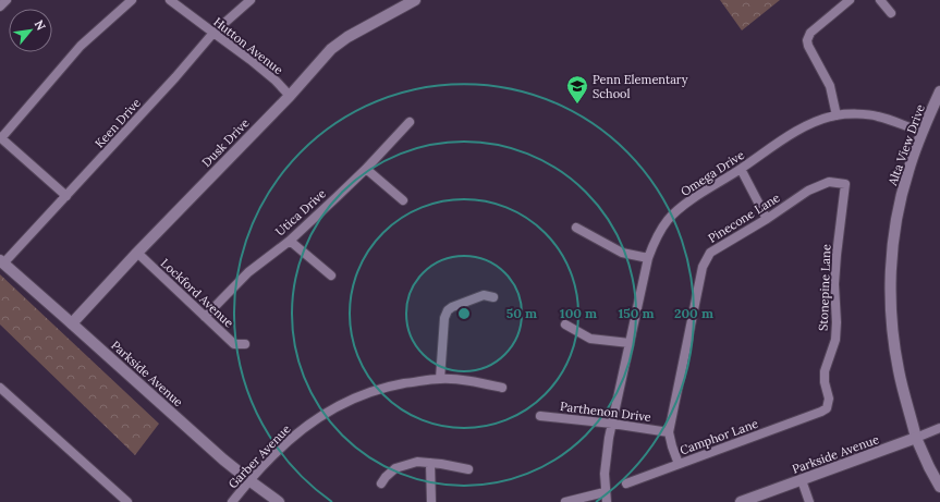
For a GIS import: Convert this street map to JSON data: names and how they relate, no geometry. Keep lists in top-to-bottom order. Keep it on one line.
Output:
{"streets":{"street":["Hutton Avenue","Keen Drive","Dusk Drive","Alta View Drive","Omega Drive","Utica Drive","Pinecone Lane","Stonepine Lane","Lockford Avenue","Parkside Avenue","Parthenon Drive","Camphor Lane","Garber Avenue"]},"crossings":[["Hutton Avenue","Keen Drive"],["Hutton Avenue","Dusk Drive"],["Keen Drive","Parkside Avenue"],["Dusk Drive","Lockford Avenue"],["Dusk Drive","Parkside Avenue"],["Alta View Drive","Omega Drive"],["Alta View Drive","Parkside Avenue"],["Omega Drive","Parthenon Drive"],["Utica Drive","Lockford Avenue"],["Pinecone Lane","Stonepine Lane"],["Pinecone Lane","Parthenon Drive"],["Pinecone Lane","Camphor Lane"],["Stonepine Lane","Camphor Lane"],["Parkside Avenue","Garber Avenue"]],"places":{"school or university":["Penn Elementary School"]},"north":"top right","rings":["50 m","100 m","150 m","200 m"]}
